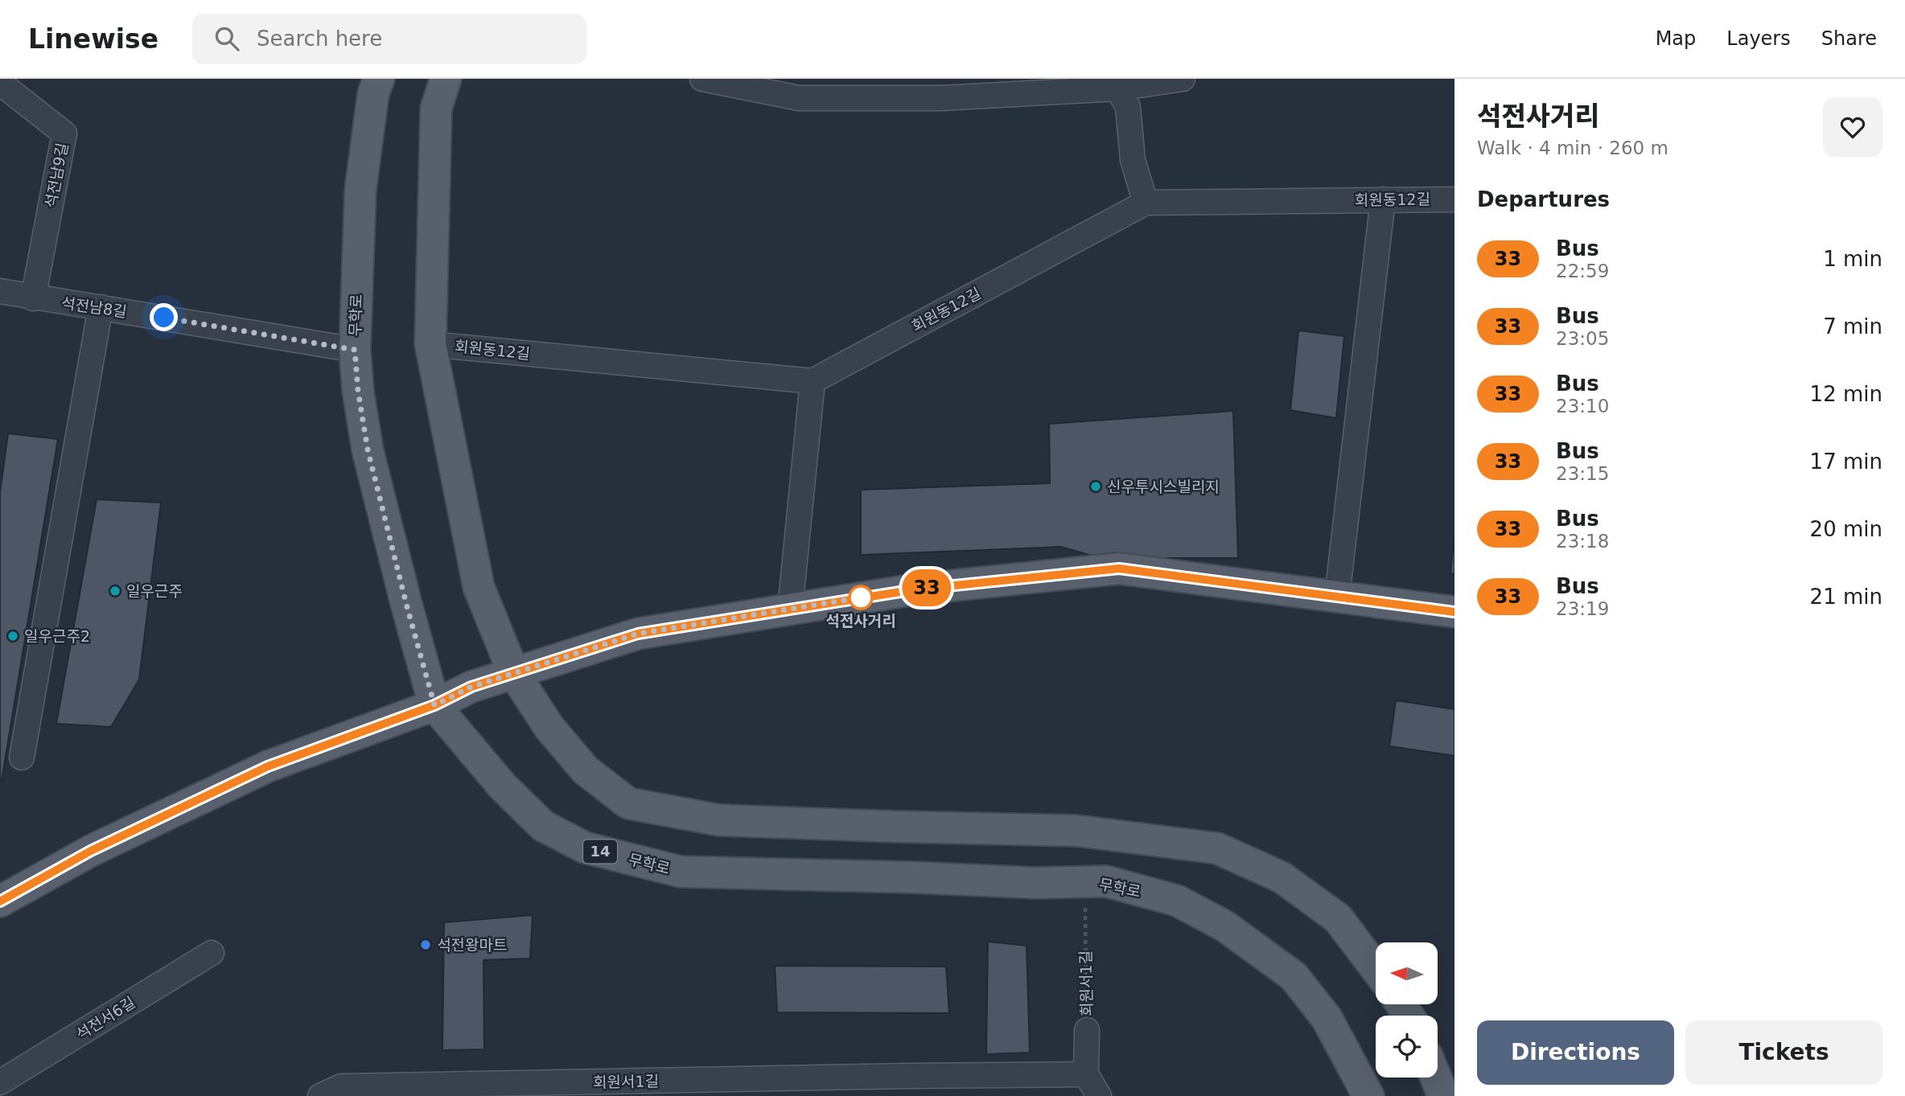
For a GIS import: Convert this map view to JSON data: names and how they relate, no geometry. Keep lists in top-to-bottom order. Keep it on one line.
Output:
{"streets":{"main road":["무학로","14"],"street":["석전남9길","회원동12길","석전남8길","회원서1길","석전서6길"]},"crossings":[["석전남9길","석전남8길"],["석전남8길","무학로"]],"places":["신우투시스빌리지","일우근주","석전사거리","일우근주2","석전왕마트"],"lines":["bus line 33"],"north":"left","page":{"header":"Linewise","search":"Search here","nav":["Map","Layers","Share"],"on_map":"33","heading":[["석전사거리","Walk · 4 min · 260 m"],"Departures"],"list":[{"mark":"33","name":"Bus","note":"22:59","value":"1 min"},{"mark":"33","name":"Bus","note":"23:05","value":"7 min"},{"mark":"33","name":"Bus","note":"23:10","value":"12 min"},{"mark":"33","name":"Bus","note":"23:15","value":"17 min"},{"mark":"33","name":"Bus","note":"23:18","value":"20 min"},{"mark":"33","name":"Bus","note":"23:19","value":"21 min"}],"buttons":["Directions","Tickets"]}}
